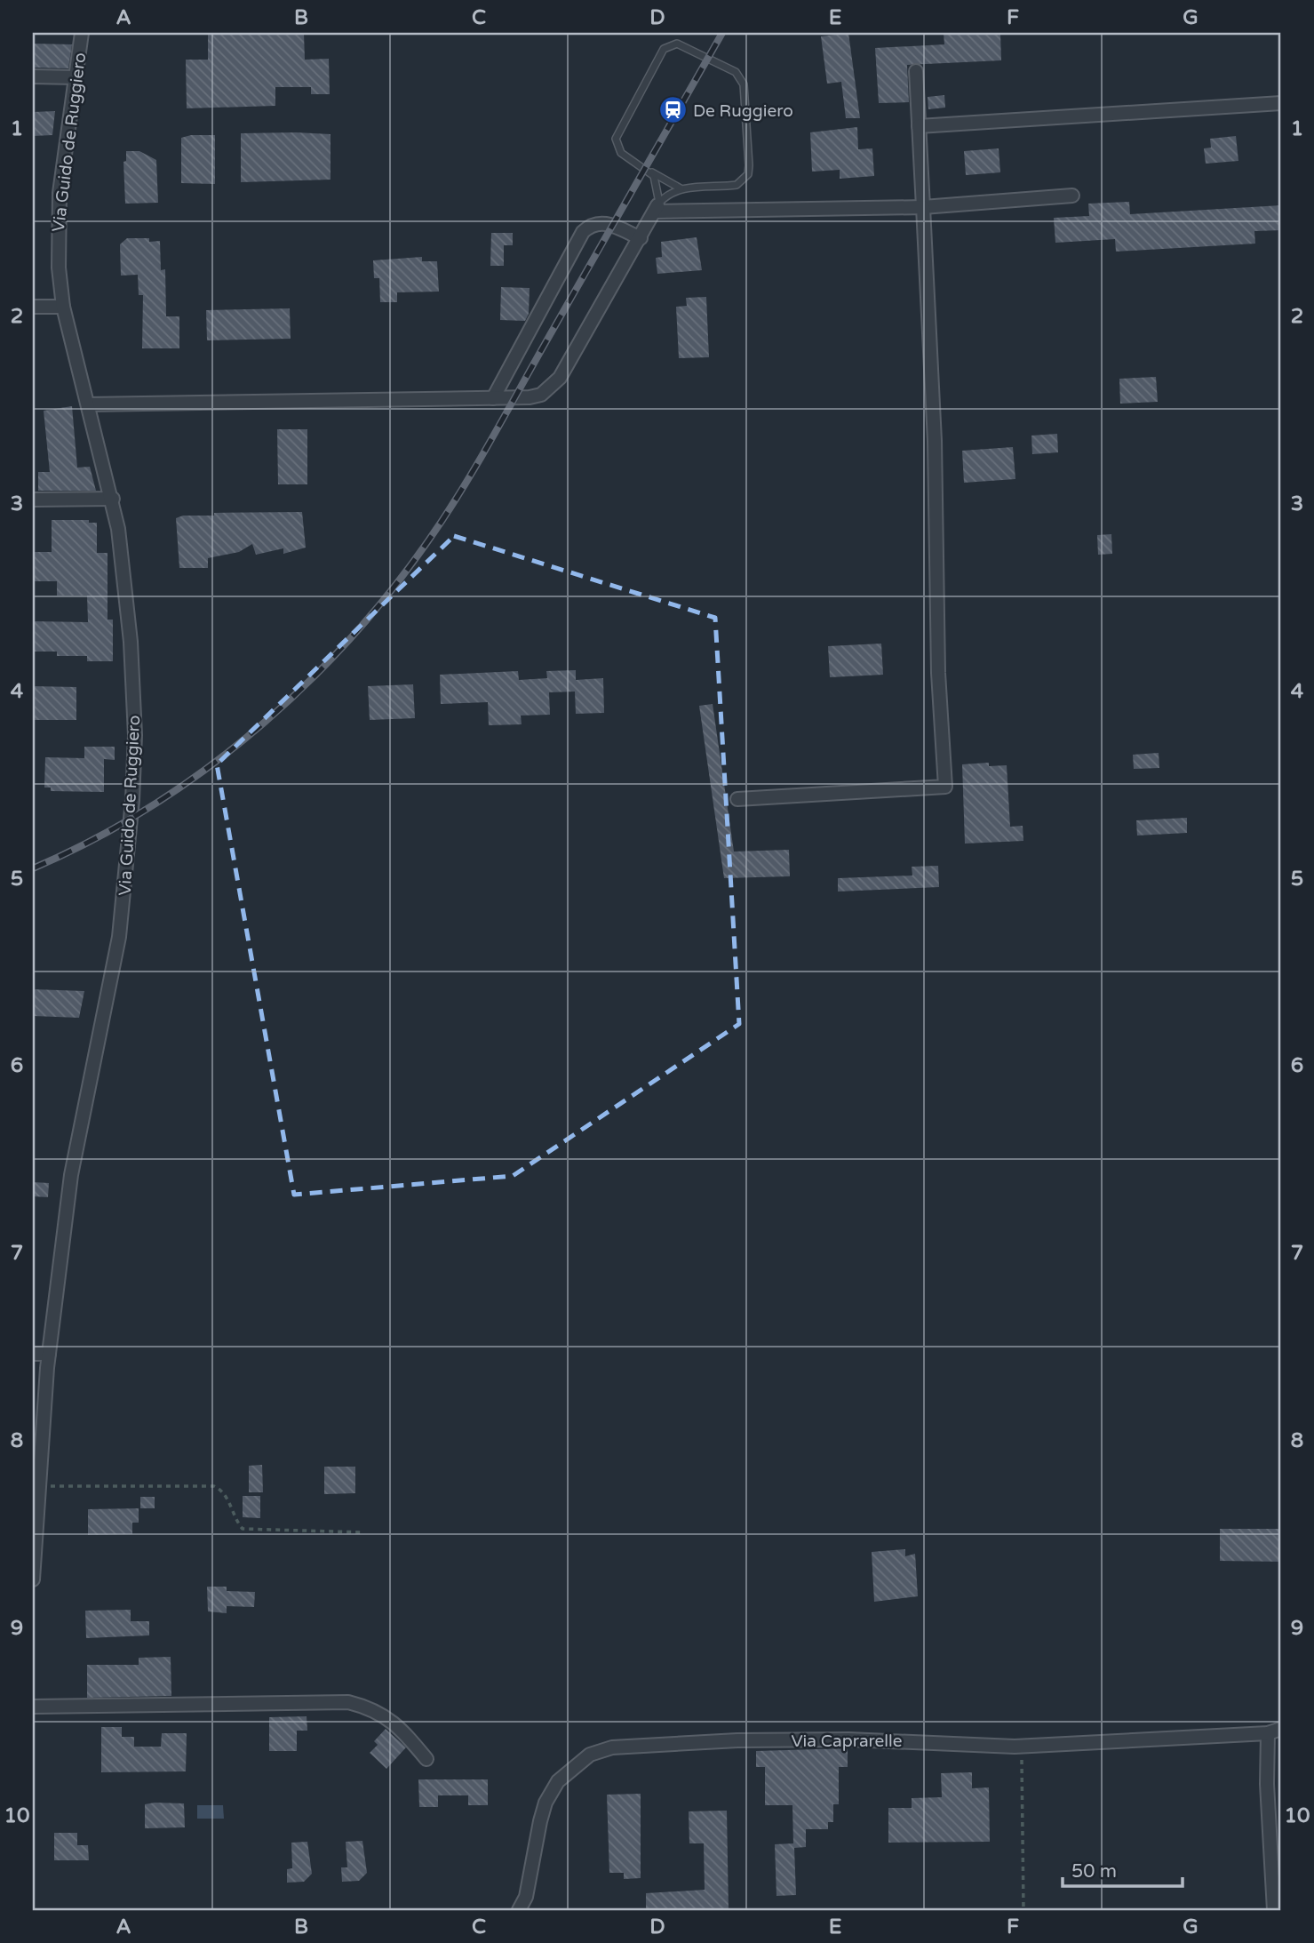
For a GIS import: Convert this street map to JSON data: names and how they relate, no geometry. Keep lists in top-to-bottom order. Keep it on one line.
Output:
{"streets":{"street":["Via Guido de Ruggiero","Via Caprarelle"]},"places":{"station":["De Ruggiero"]},"scale_bar":"50 m","grid":{"columns":["A","B","C","D","E","F","G"],"rows":["1","2","3","4","5","6","7","8","9","10"]}}
